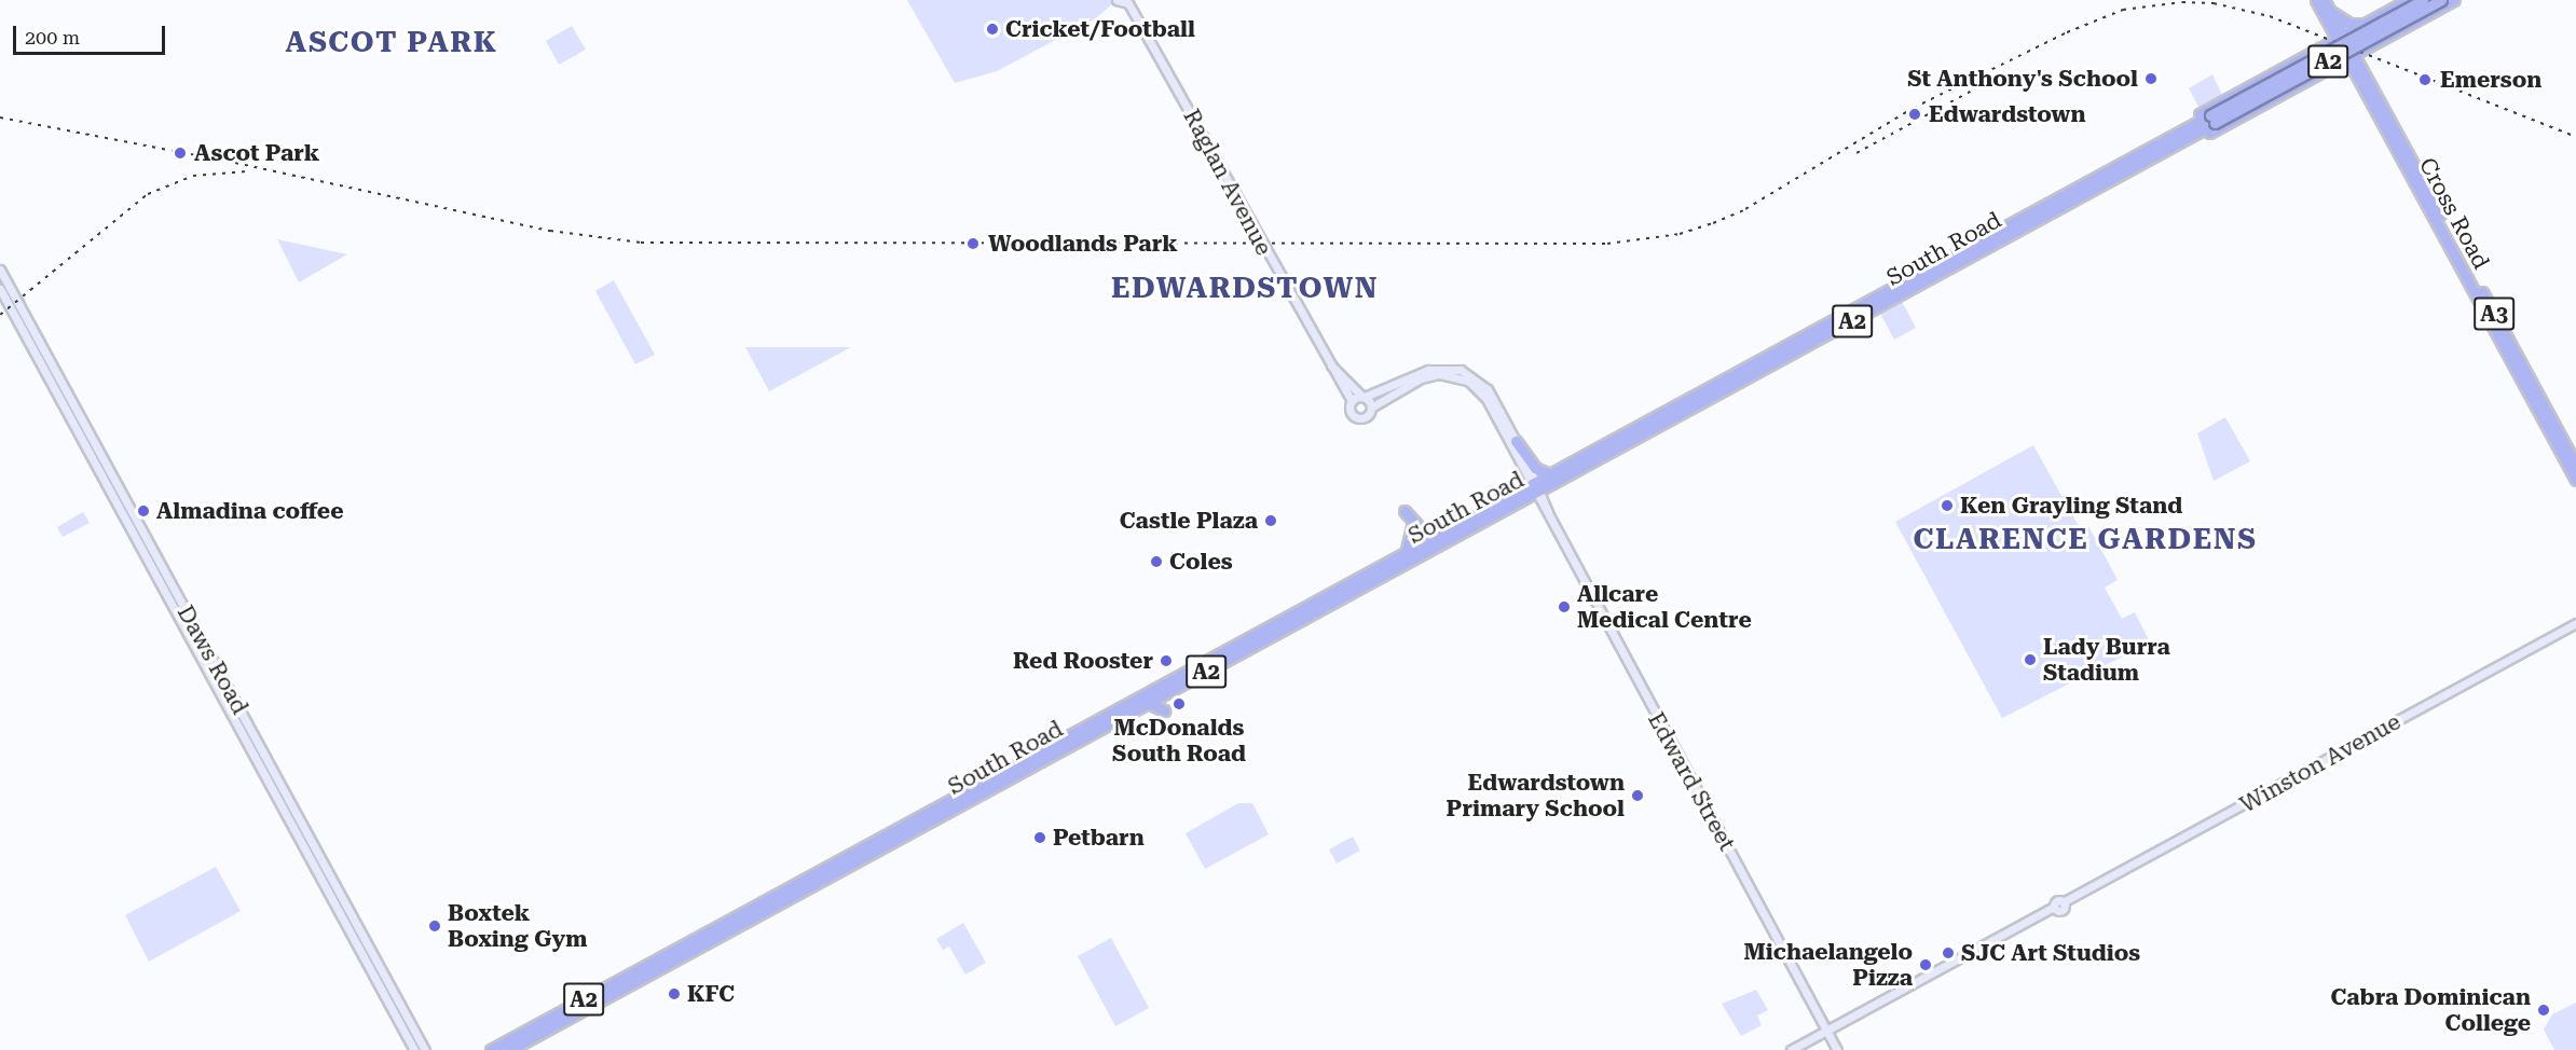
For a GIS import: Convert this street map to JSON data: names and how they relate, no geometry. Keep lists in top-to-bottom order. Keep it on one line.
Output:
{"streets":{"highway":["A2","Cross Road","South Road","A3"],"street":["Raglan Avenue","Daws Road","Winston Avenue","Edward Street"]},"crossings":[["South Road","Edward Street"],["Winston Avenue","Edward Street"]],"districts":["ASCOT PARK","EDWARDSTOWN","CLARENCE GARDENS"],"places":["Cricket/Football","St Anthony's School","Emerson","Edwardstown","Ascot Park","Woodlands Park","Ken Grayling Stand","Almadina coffee","Castle Plaza","Coles","Allcare Medical Centre","Lady Burra Stadium","Red Rooster","McDonalds South Road","Edwardstown Primary School","Petbarn","Boxtek Boxing Gym","SJC Art Studios","Michaelangelo Pizza","KFC","Cabra Dominican College"],"scale_bar":"200 m"}
